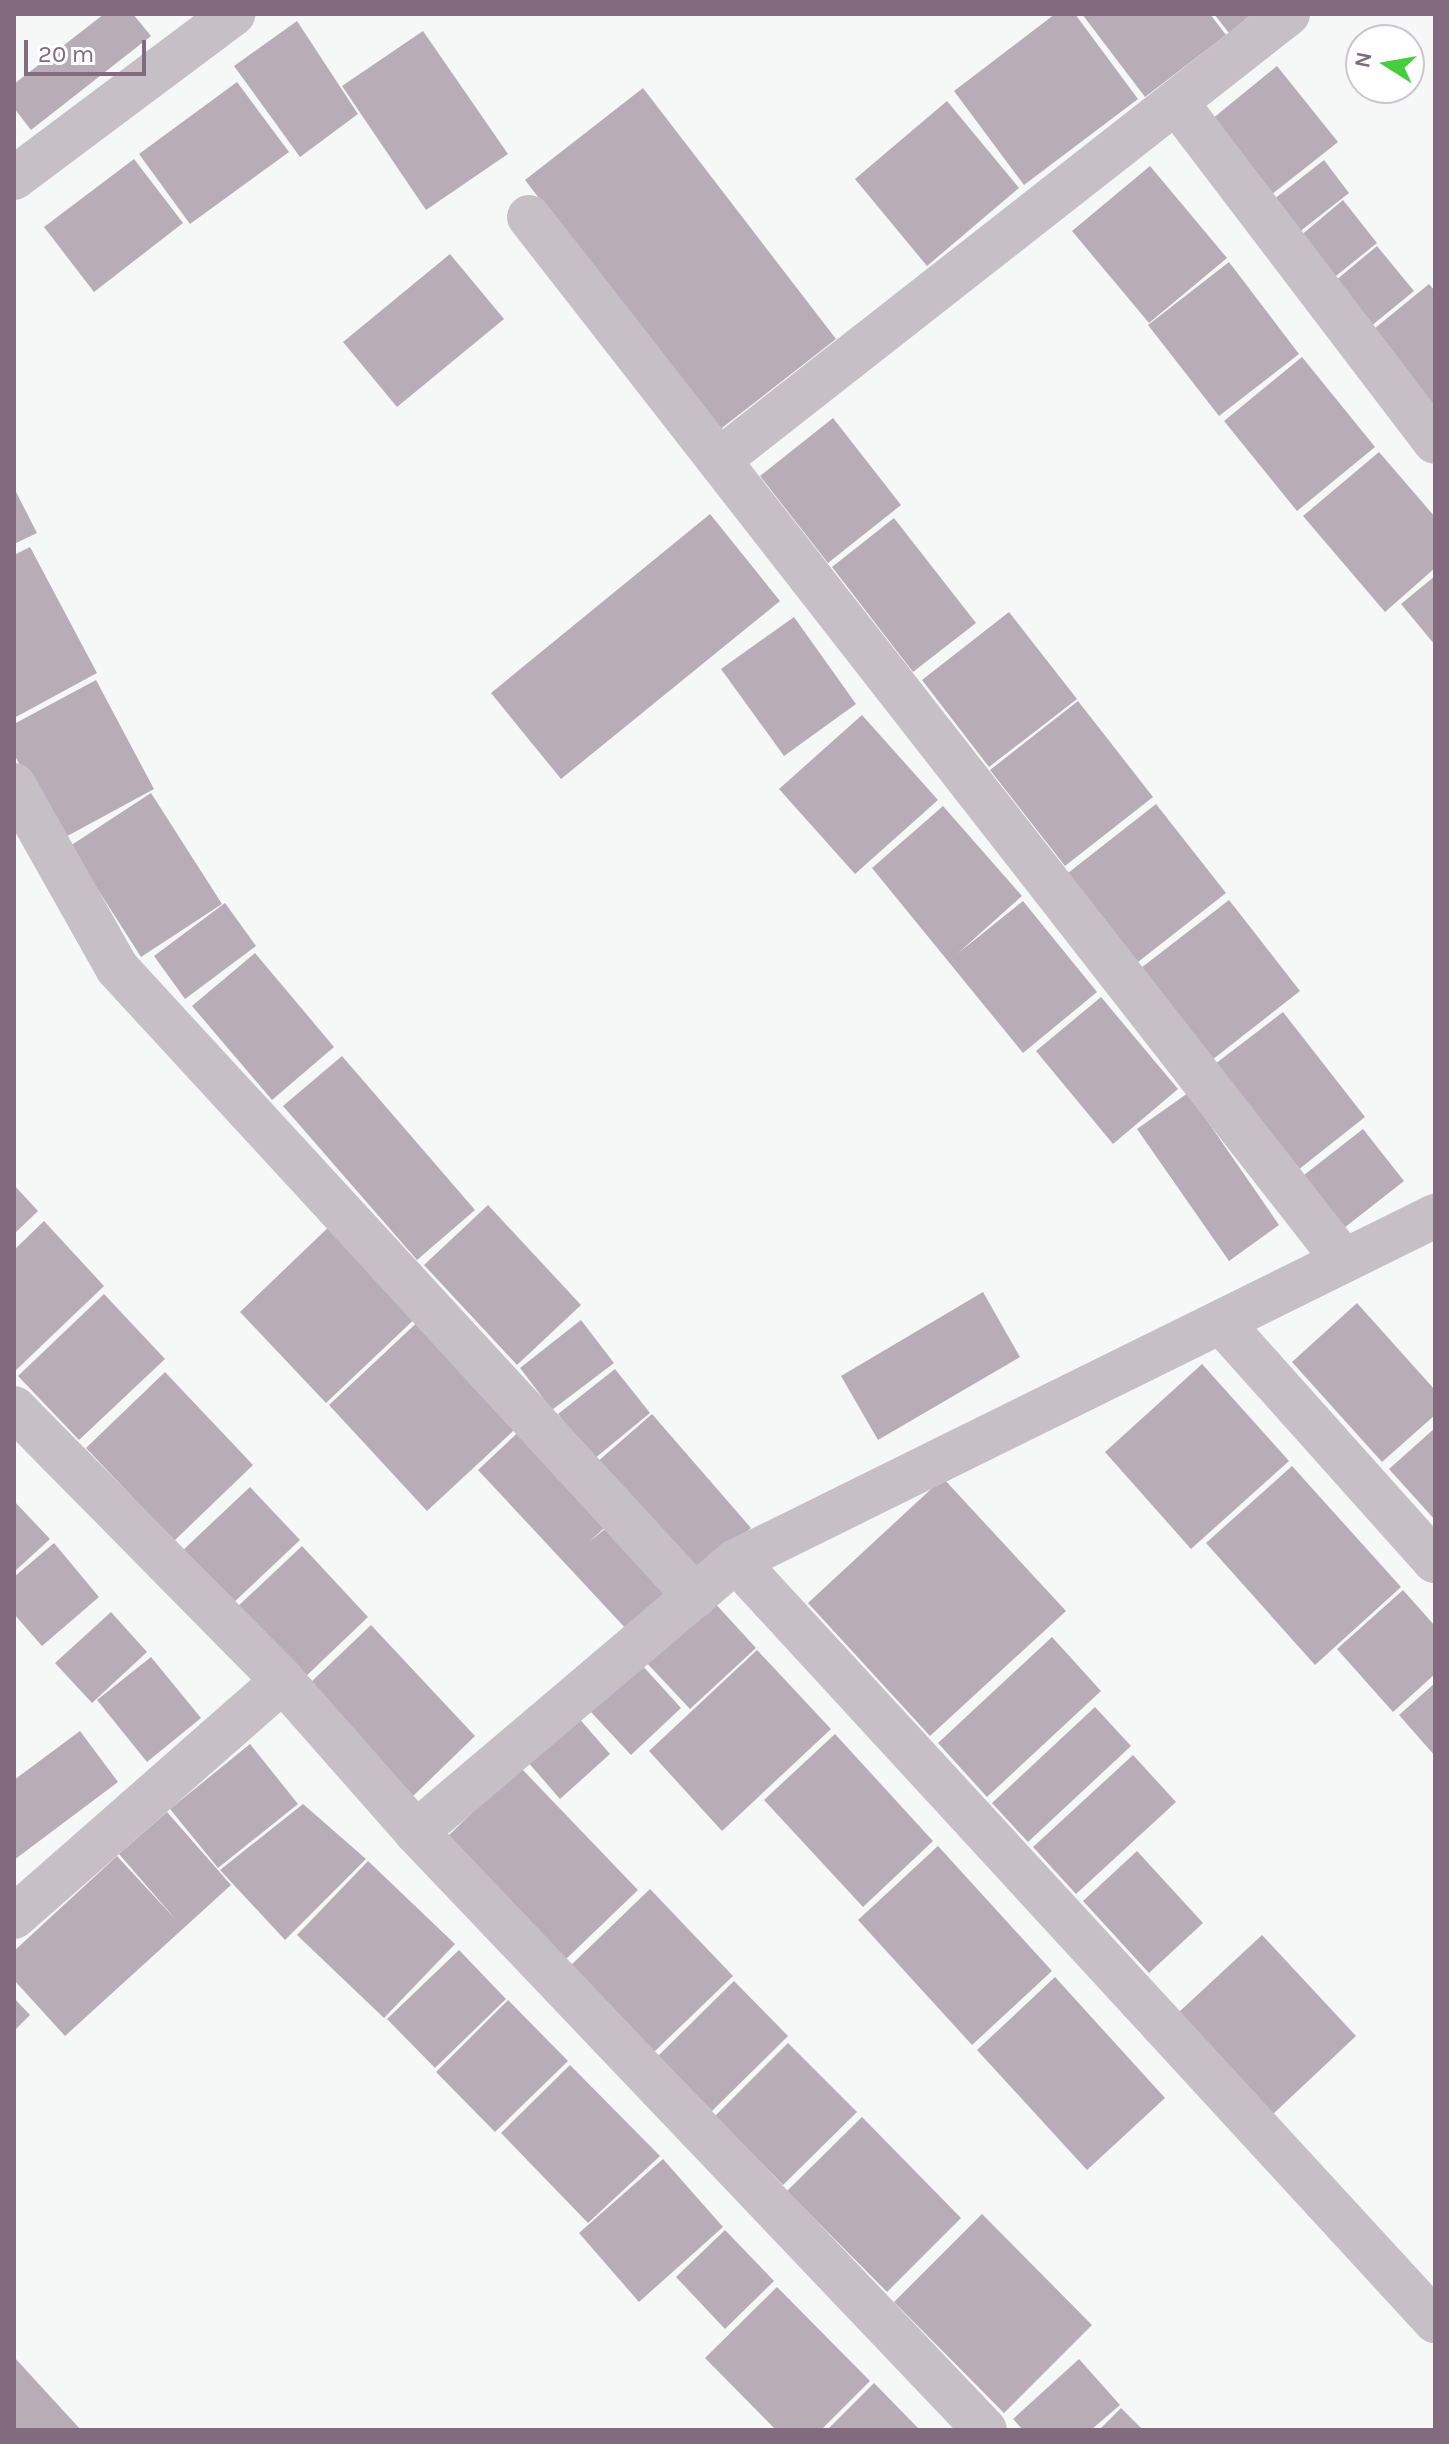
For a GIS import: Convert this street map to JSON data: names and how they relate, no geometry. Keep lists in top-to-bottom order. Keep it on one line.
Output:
{"scale_bar":"20 m","north":"left"}
